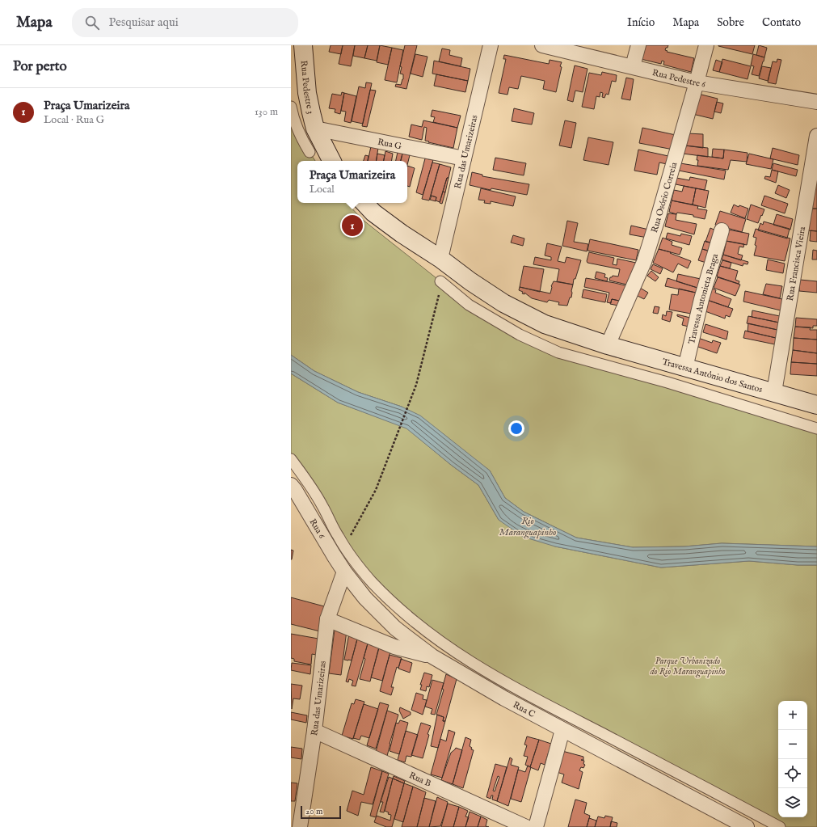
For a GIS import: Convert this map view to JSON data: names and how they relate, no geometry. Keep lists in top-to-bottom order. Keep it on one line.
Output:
{"streets":{"main road":["Rua Pedestre 3","Travessa Antônio dos Santos"],"street":["Rua Pedestre 6","Rua G","Rua das Umarizeiras","Rua Osório Correia","Rua Francisca Vieira","Travessa Antonieta Braga","Rua 6","Rua C","Rua B"]},"crossings":[["Rua Pedestre 6","Rua Osório Correia"],["Rua Pedestre 3","Rua G"],["Rua G","Rua das Umarizeiras"],["Rua das Umarizeiras","Travessa Antônio dos Santos"],["Rua das Umarizeiras","Rua 6"],["Rua das Umarizeiras","Rua C"],["Rua das Umarizeiras","Rua B"],["Rua Osório Correia","Travessa Antônio dos Santos"],["Rua Francisca Vieira","Travessa Antônio dos Santos"],["Travessa Antonieta Braga","Travessa Antônio dos Santos"],["Rua 6","Rua C"]],"water":["Rio Maranguapinho"],"parks":["Parque Urbanizado do Rio Maranguapinho"],"scale_bar":"20 m","page":{"header":"Mapa","search":"Pesquisar aqui","nav":["Início","Mapa","Sobre","Contato"],"heading":"Por perto","list":[{"mark":"1","name":"Praça Umarizeira","note":"Local · Rua G","value":"130 m"}],"popup":["Praça Umarizeira","Local"],"pins":"1","map_buttons":["+","−"],"scale":"20 m"}}
